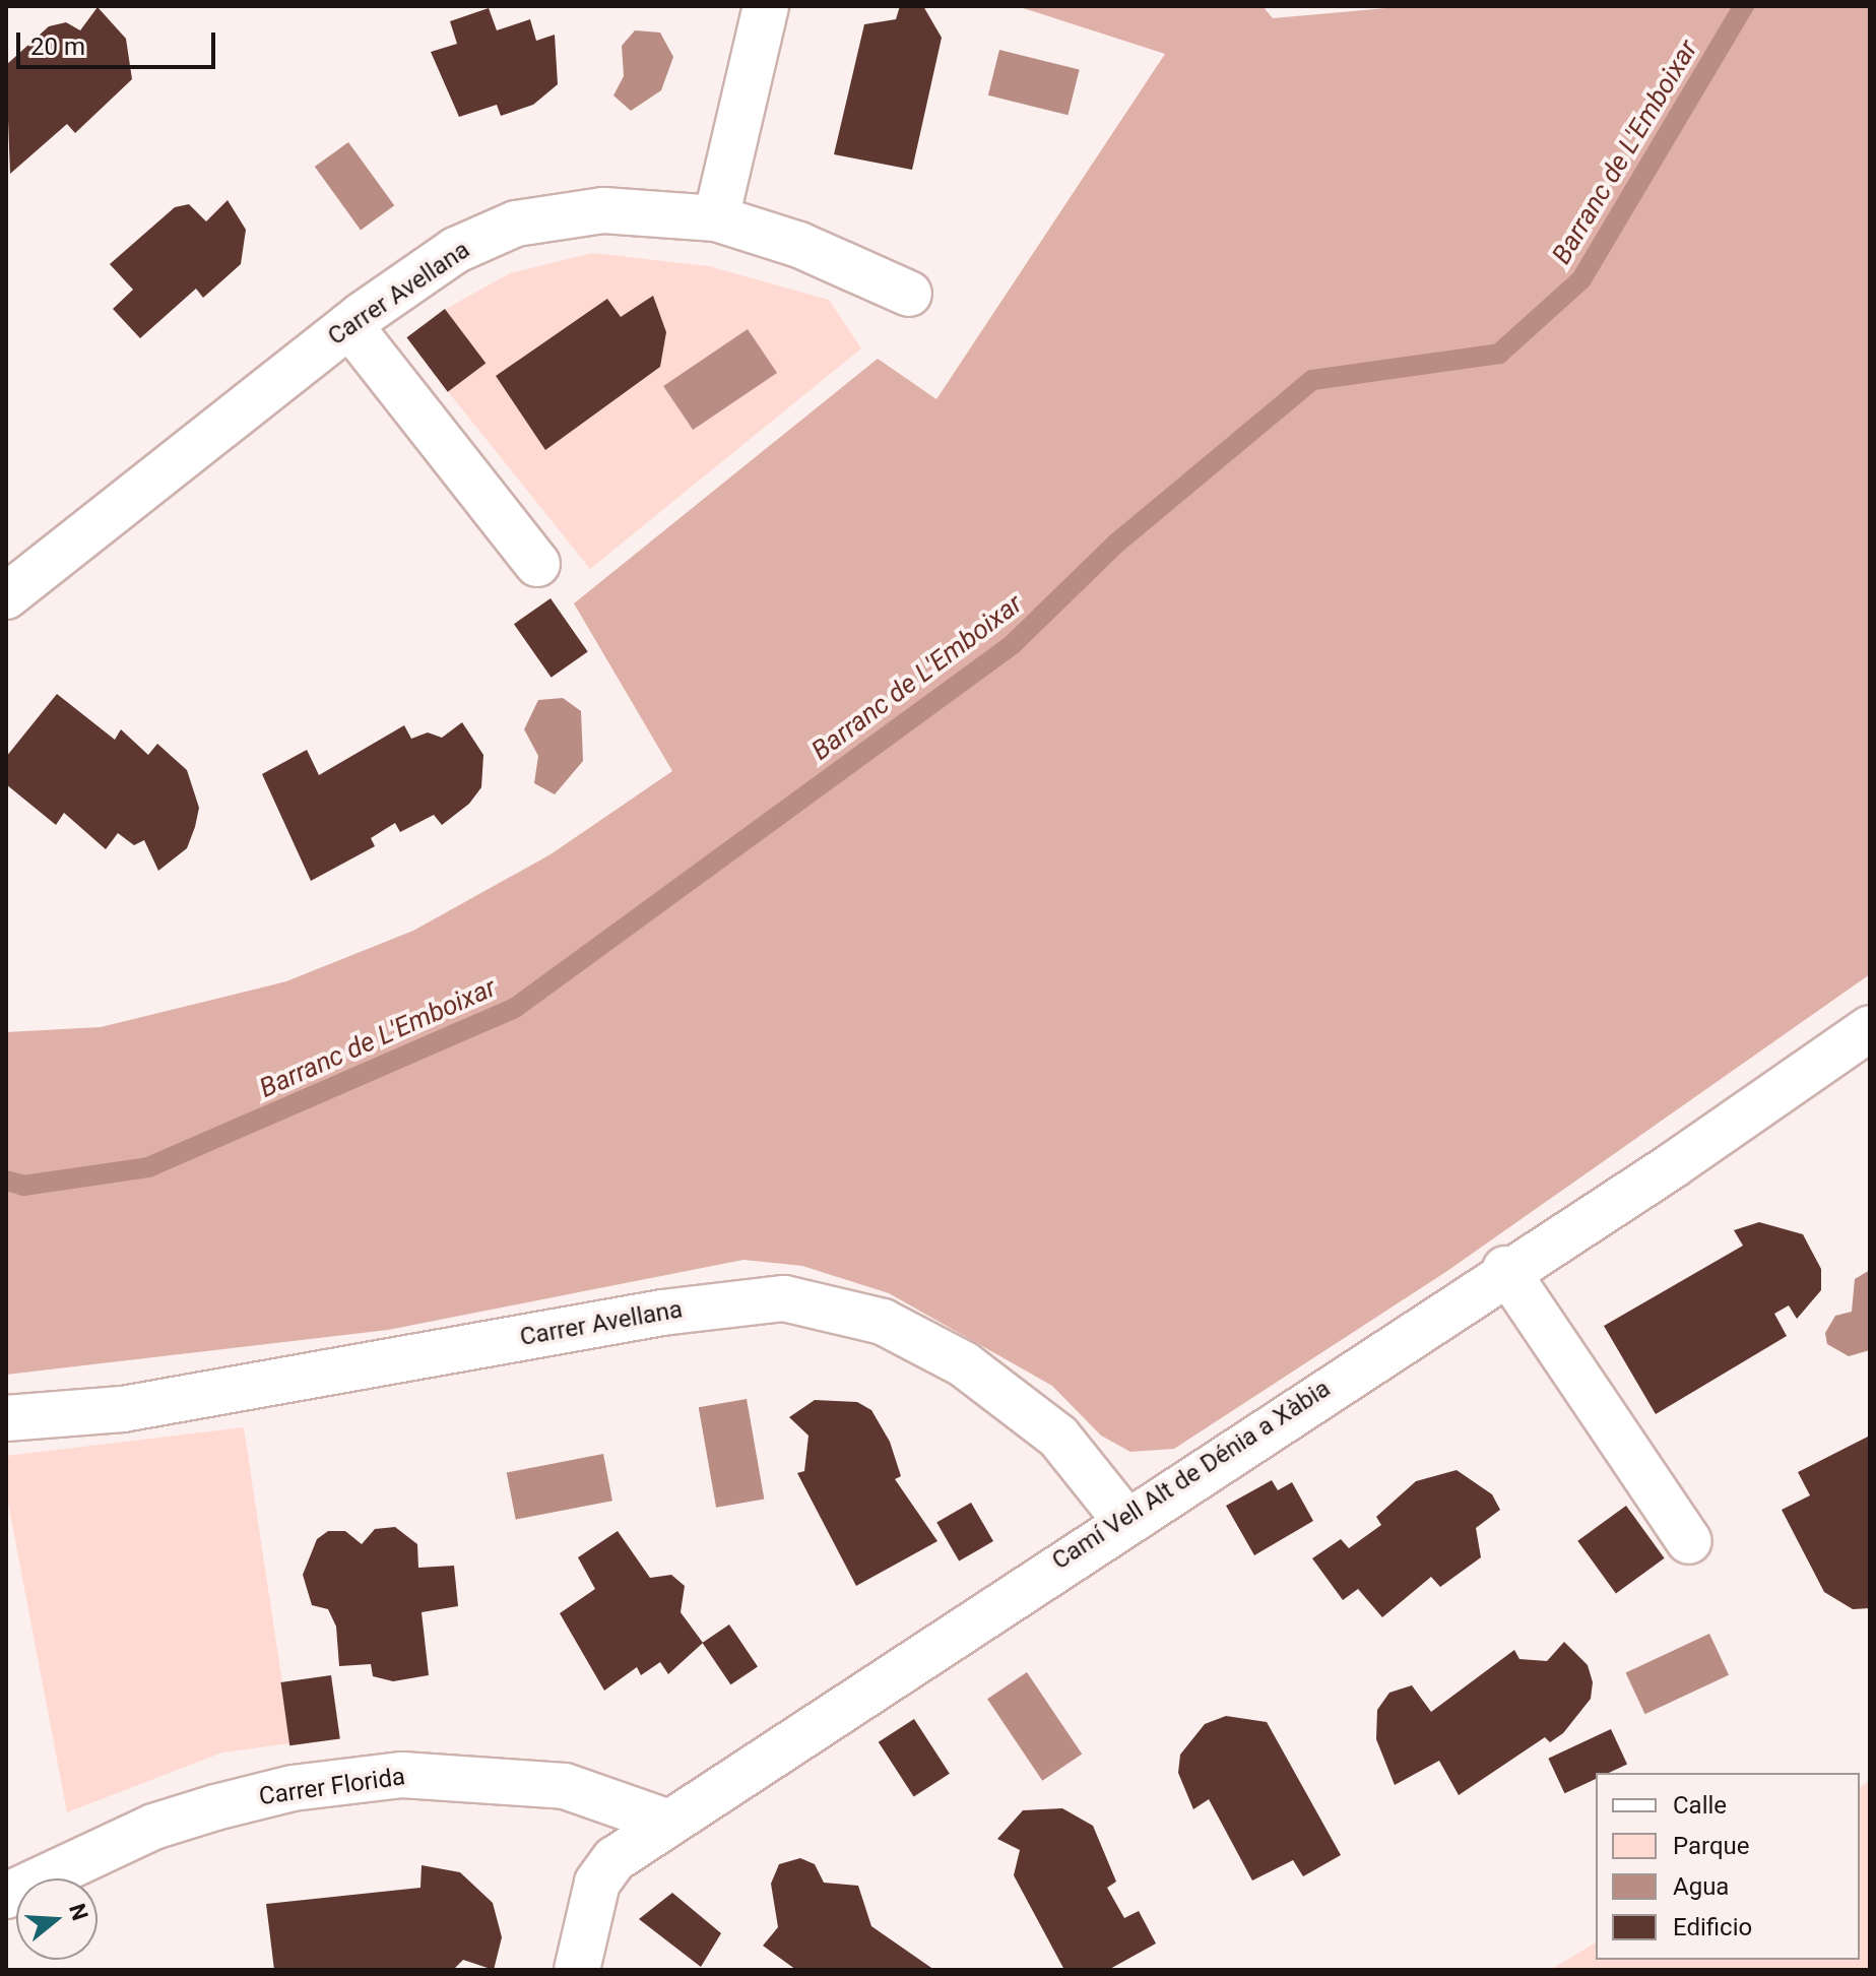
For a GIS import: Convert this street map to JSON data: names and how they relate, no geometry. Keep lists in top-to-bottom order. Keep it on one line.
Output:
{"streets":{"street":["Carrer Avellana","Camí Vell Alt de Dénia a Xàbia","Carrer Florida"]},"crossings":[["Carrer Avellana","Camí Vell Alt de Dénia a Xàbia"],["Camí Vell Alt de Dénia a Xàbia","Carrer Florida"]],"water":["Barranc de L'Emboixar"],"legend":["Calle","Parque","Agua","Edificio"],"scale_bar":"20 m","north":"right"}
